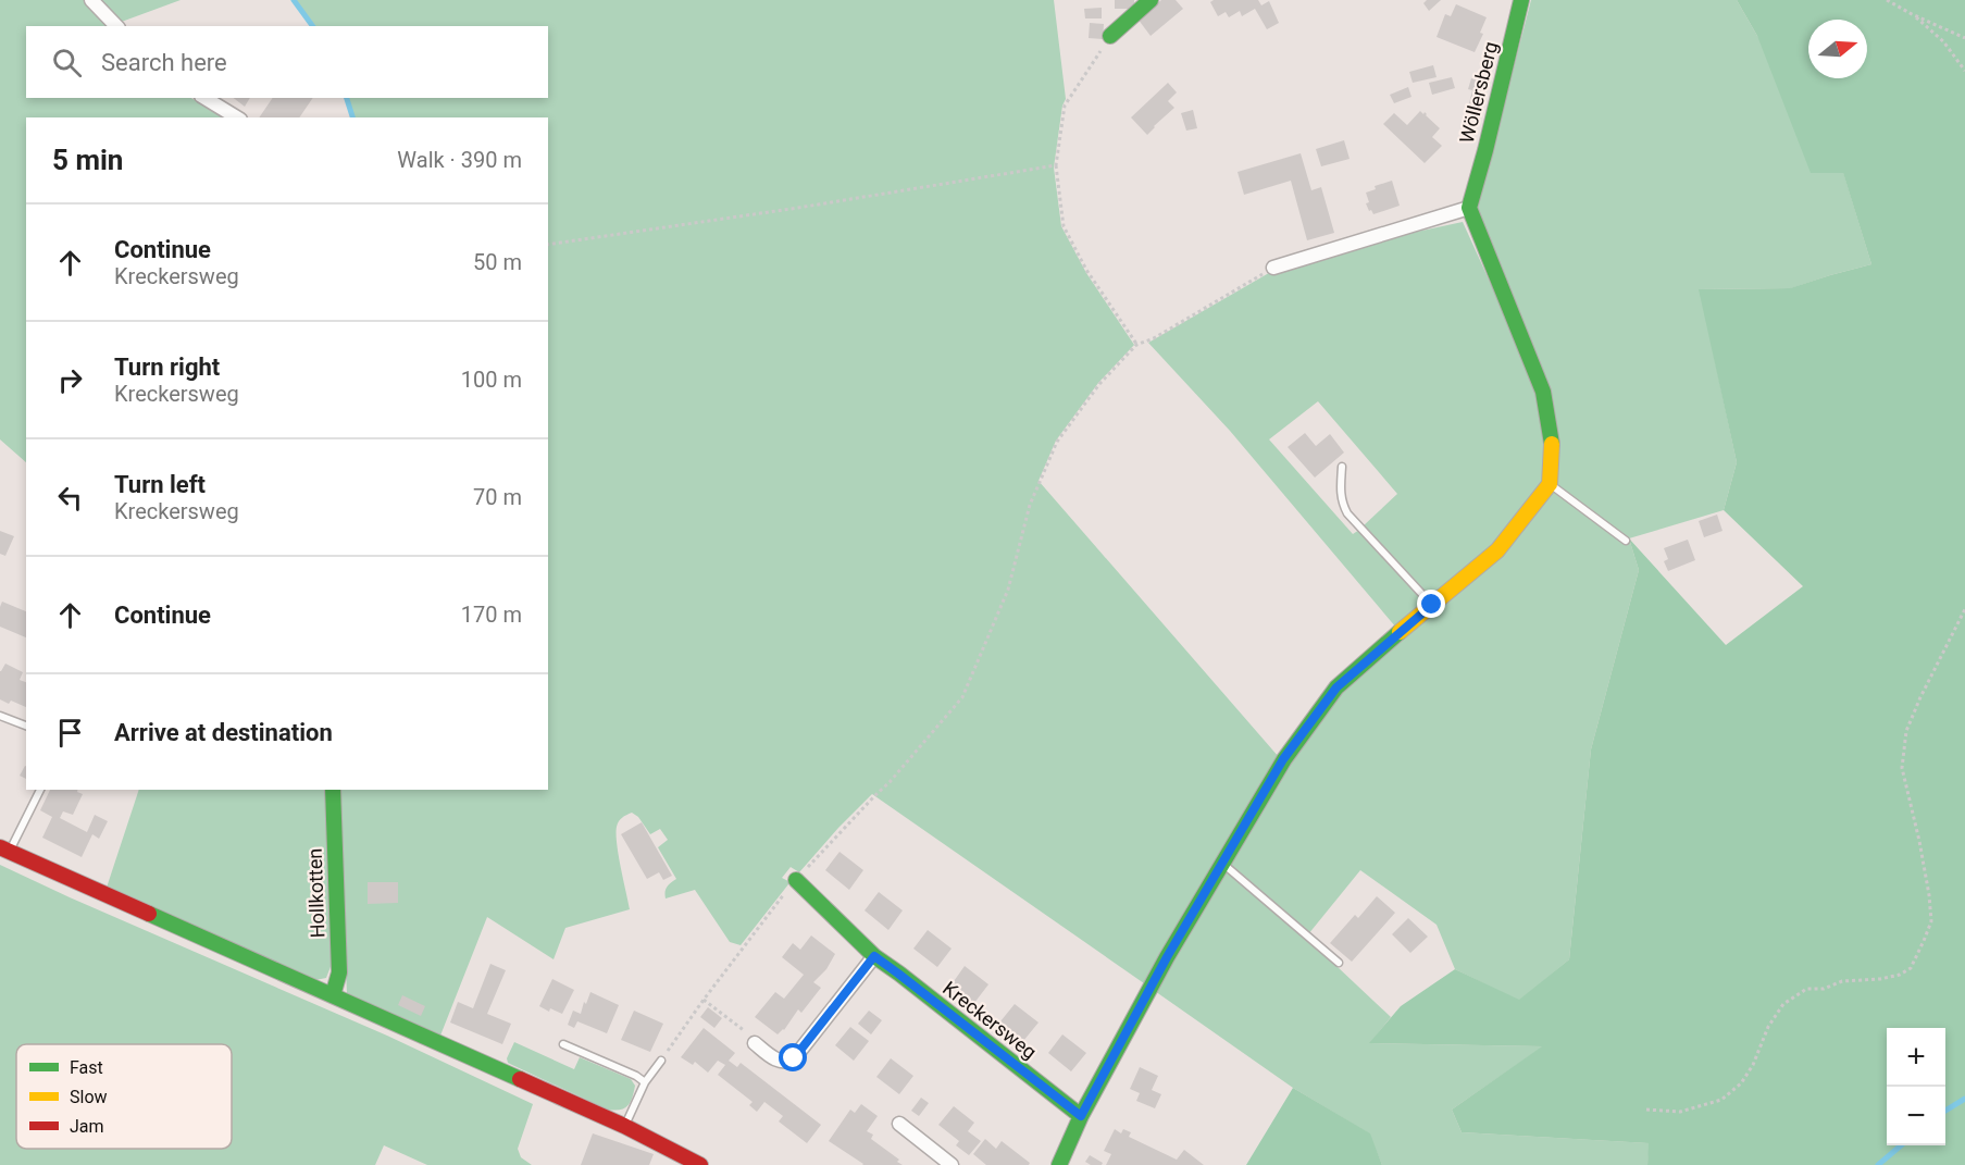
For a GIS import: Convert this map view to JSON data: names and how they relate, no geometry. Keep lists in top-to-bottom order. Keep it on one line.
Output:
{"streets":{"street":["Wöllersberg","Hollkotten","Kreckersweg"]},"legend":["Fast","Slow","Jam"],"north":"right","page":{"search":"Search here","heading":["5 min","Walk · 390 m"],"list":[["Continue","Kreckersweg","50 m"],["Turn right","Kreckersweg","100 m"],["Turn left","Kreckersweg","70 m"],["Continue","170 m"],"Arrive at destination"],"map_buttons":["+","−"]}}
